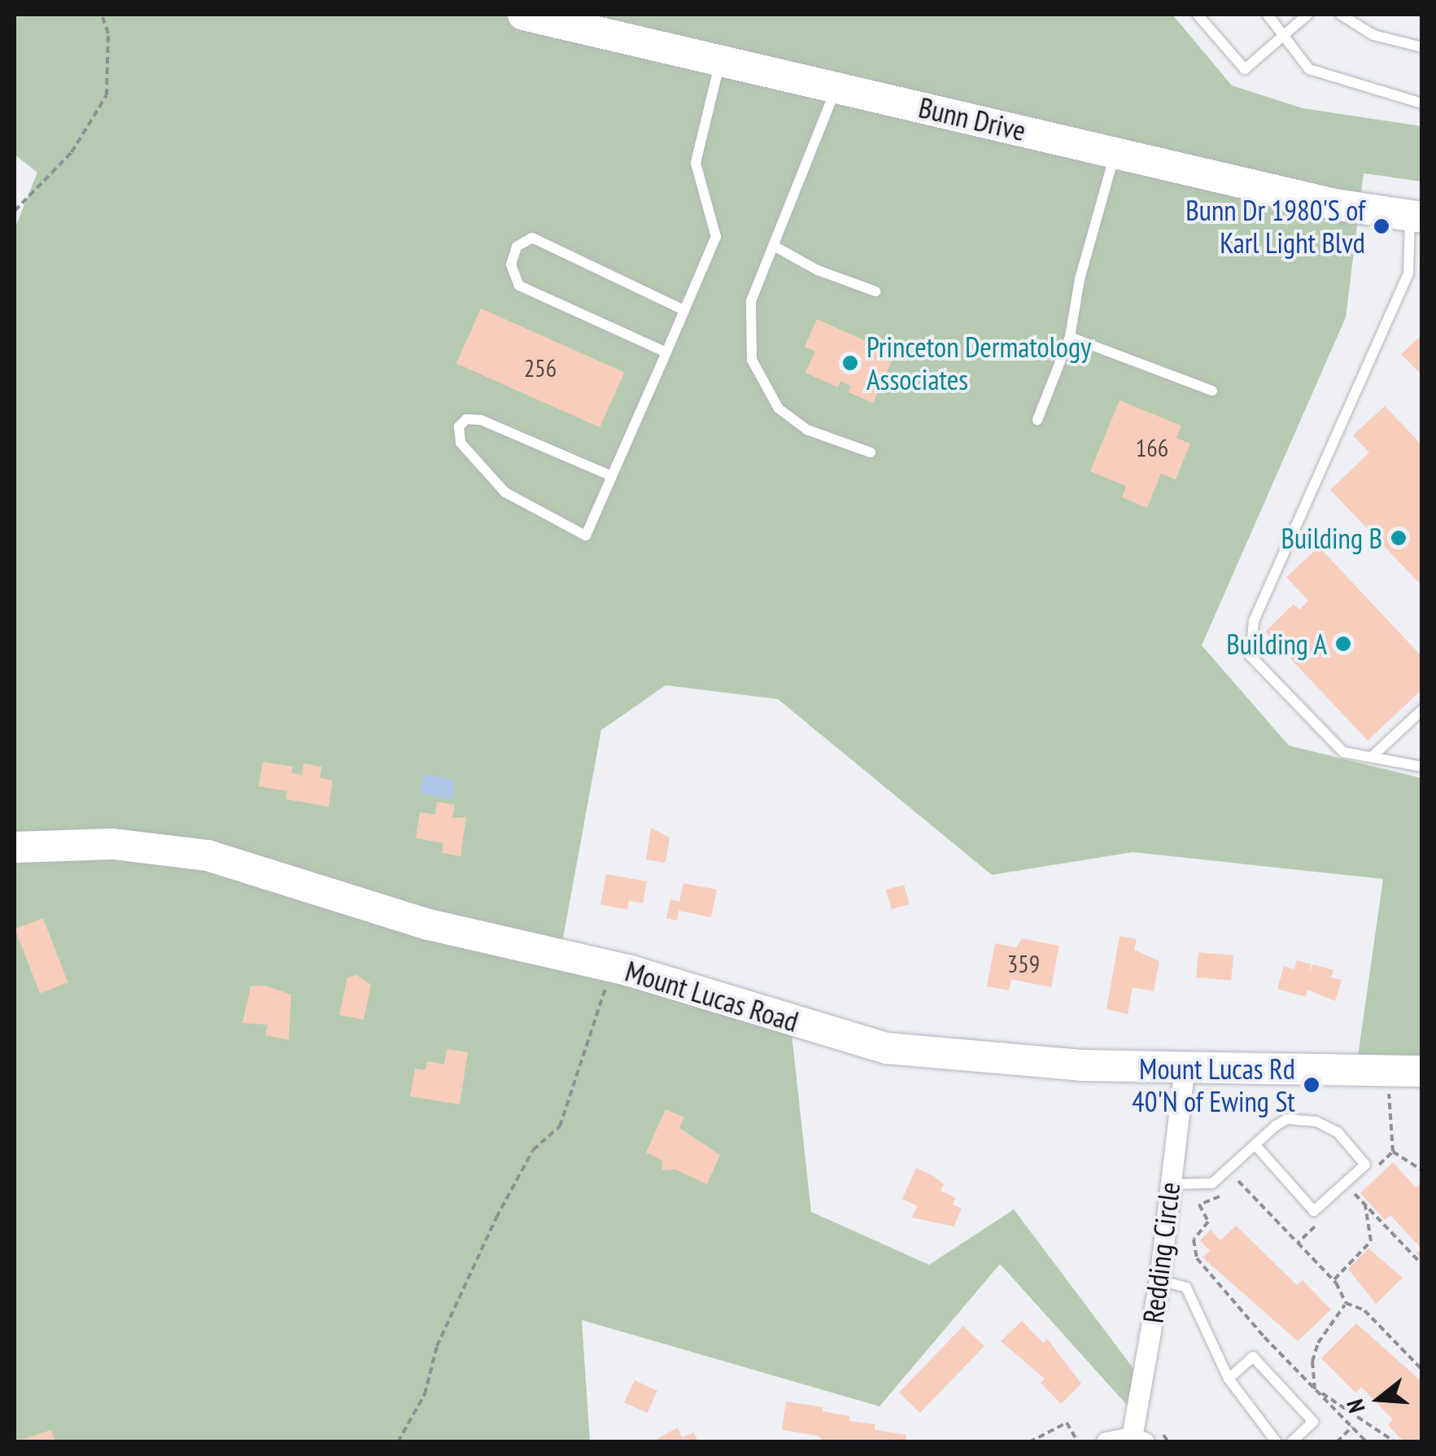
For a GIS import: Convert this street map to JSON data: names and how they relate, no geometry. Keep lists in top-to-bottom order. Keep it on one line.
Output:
{"streets":{"street":["Bunn Drive","Mount Lucas Road","Redding Circle"]},"crossings":[["Mount Lucas Road","Redding Circle"]],"places":["Bunn Dr 1980'S of Karl Light Blvd","Princeton Dermatology Associates","Building B","Building A","Mount Lucas Rd 40'N of Ewing St"],"house_numbers":["256","166","359"],"north":"left"}
